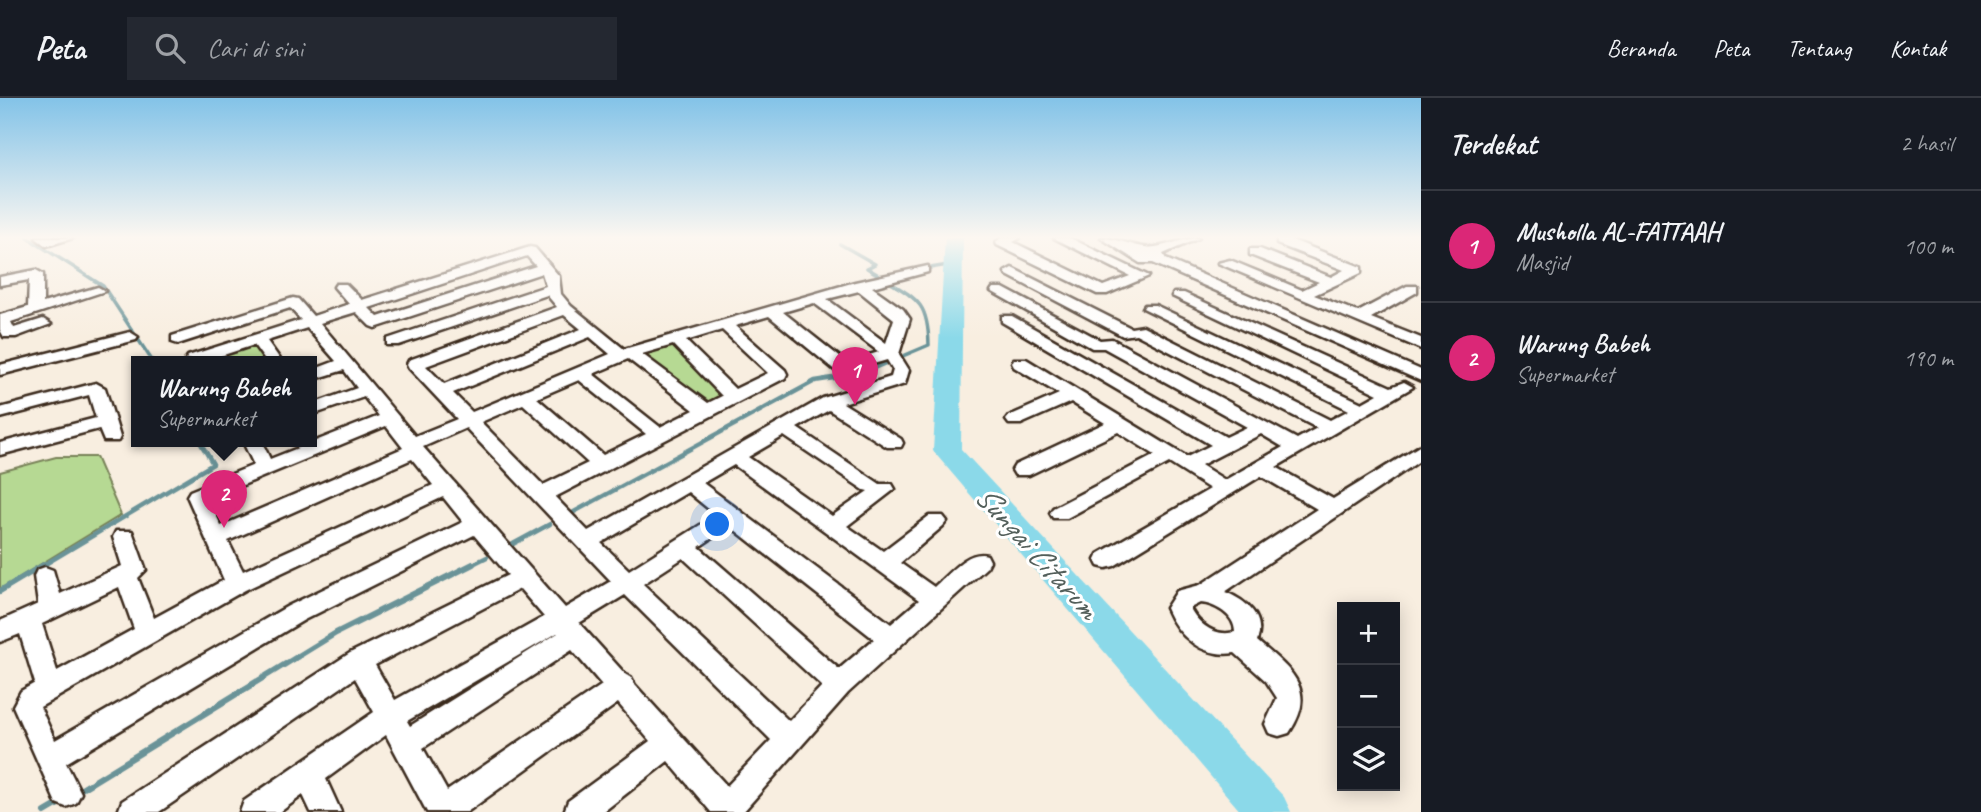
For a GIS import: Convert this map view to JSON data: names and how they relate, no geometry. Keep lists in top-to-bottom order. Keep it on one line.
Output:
{"water":["Sungai Citarum"],"page":{"header":"Peta","search":"Cari di sini","nav":["Beranda","Peta","Tentang","Kontak"],"heading":["Terdekat","2 hasil"],"list":[{"mark":"1","name":"Musholla AL-FATTAAH","note":"Masjid","value":"100 m"},{"mark":"2","name":"Warung Babeh","note":"Supermarket","value":"190 m"}],"pins":["1","2"],"popup":["Warung Babeh","Supermarket"],"map_buttons":["+","−"]}}
